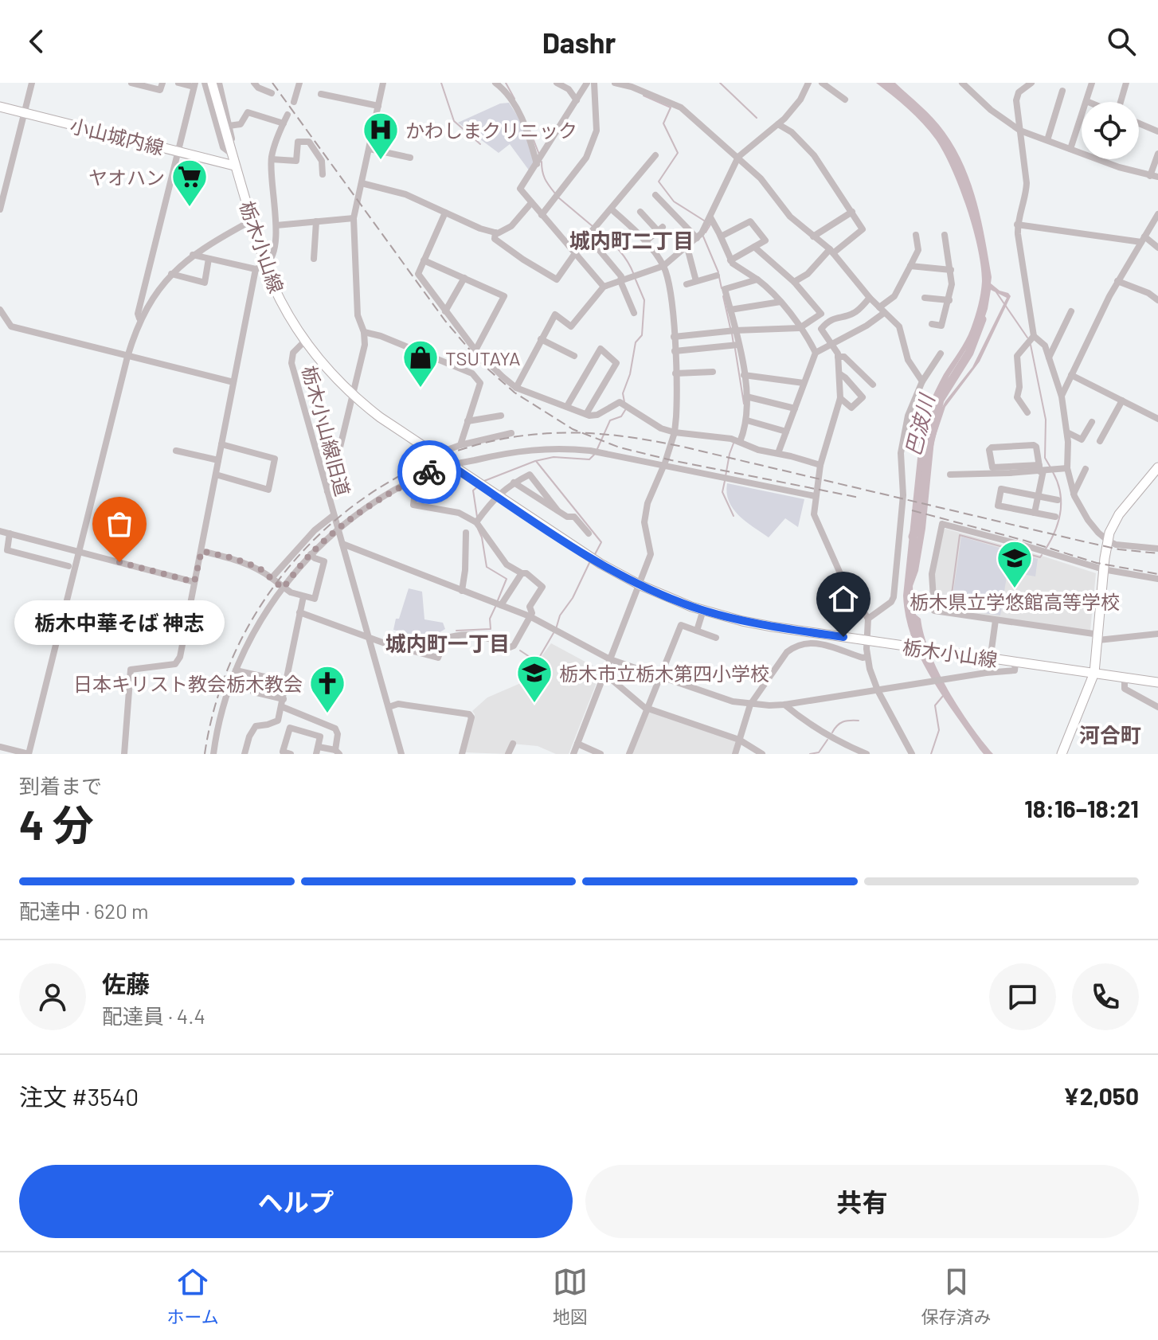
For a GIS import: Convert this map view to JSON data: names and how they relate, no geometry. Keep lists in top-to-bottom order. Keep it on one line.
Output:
{"streets":{"main road":["小山城内線","栃木小山線"],"street":["栃木小山線旧道"]},"crossings":[["小山城内線","栃木小山線"],["栃木小山線","栃木小山線旧道"]],"districts":["城内町二丁目","城内町一丁目","河合町"],"water":["巴波川"],"places":{"hospital":["かわしまクリニック"],"supermarket":["ヤオハン"],"shop":["TSUTAYA"],"other":["栃木中華そば 神志"],"school or university":["栃木県立学悠館高等学校","栃木市立栃木第四小学校"],"church":["日本キリスト教会栃木教会"]},"page":{"header":"Dashr","bubble":"栃木中華そば 神志","heading":["4 分","到着まで","18:16–18:21"],"panel":["佐藤","配達員 · 4.4","注文 #3540","¥2,050"],"bar":"配達中 · 620 m","buttons":["ヘルプ","共有"],"tabs":["ホーム","地図","保存済み"]}}
